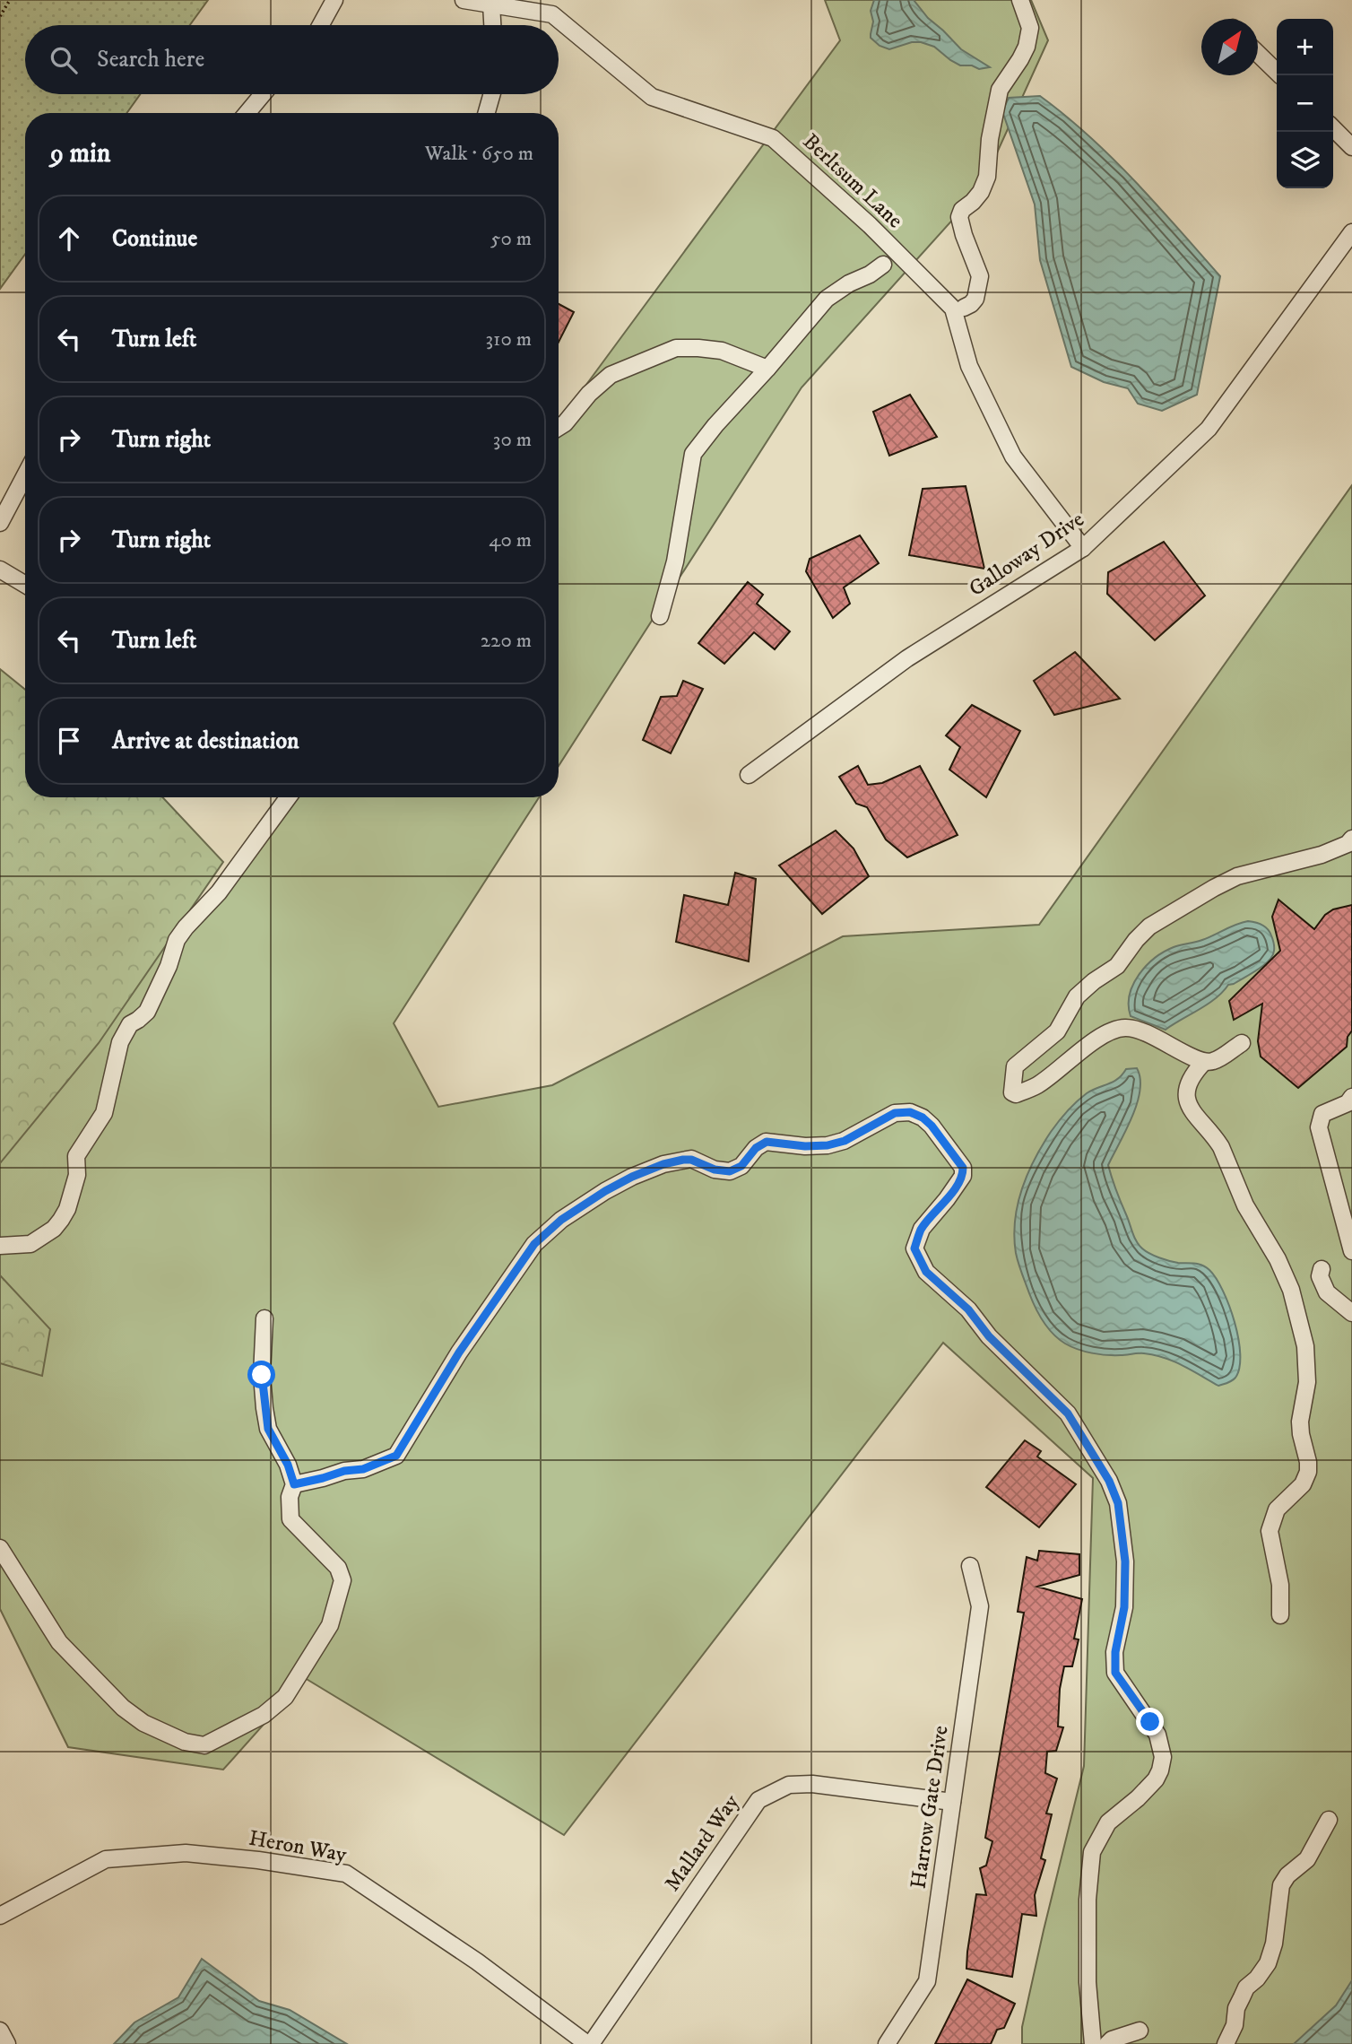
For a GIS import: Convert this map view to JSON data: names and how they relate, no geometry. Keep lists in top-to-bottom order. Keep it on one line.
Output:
{"streets":{"street":["Berltsum Lane","Galloway Drive","Harrow Gate Drive","Mallard Way","Heron Way"]},"crossings":[["Berltsum Lane","Galloway Drive"],["Harrow Gate Drive","Mallard Way"],["Mallard Way","Heron Way"]],"north":"top right","page":{"map_buttons":["+","−"],"search":"Search here","heading":["9 min","Walk · 650 m"],"list":[["Continue","50 m"],["Turn left","310 m"],["Turn right","30 m"],["Turn right","40 m"],["Turn left","220 m"],"Arrive at destination"]}}
